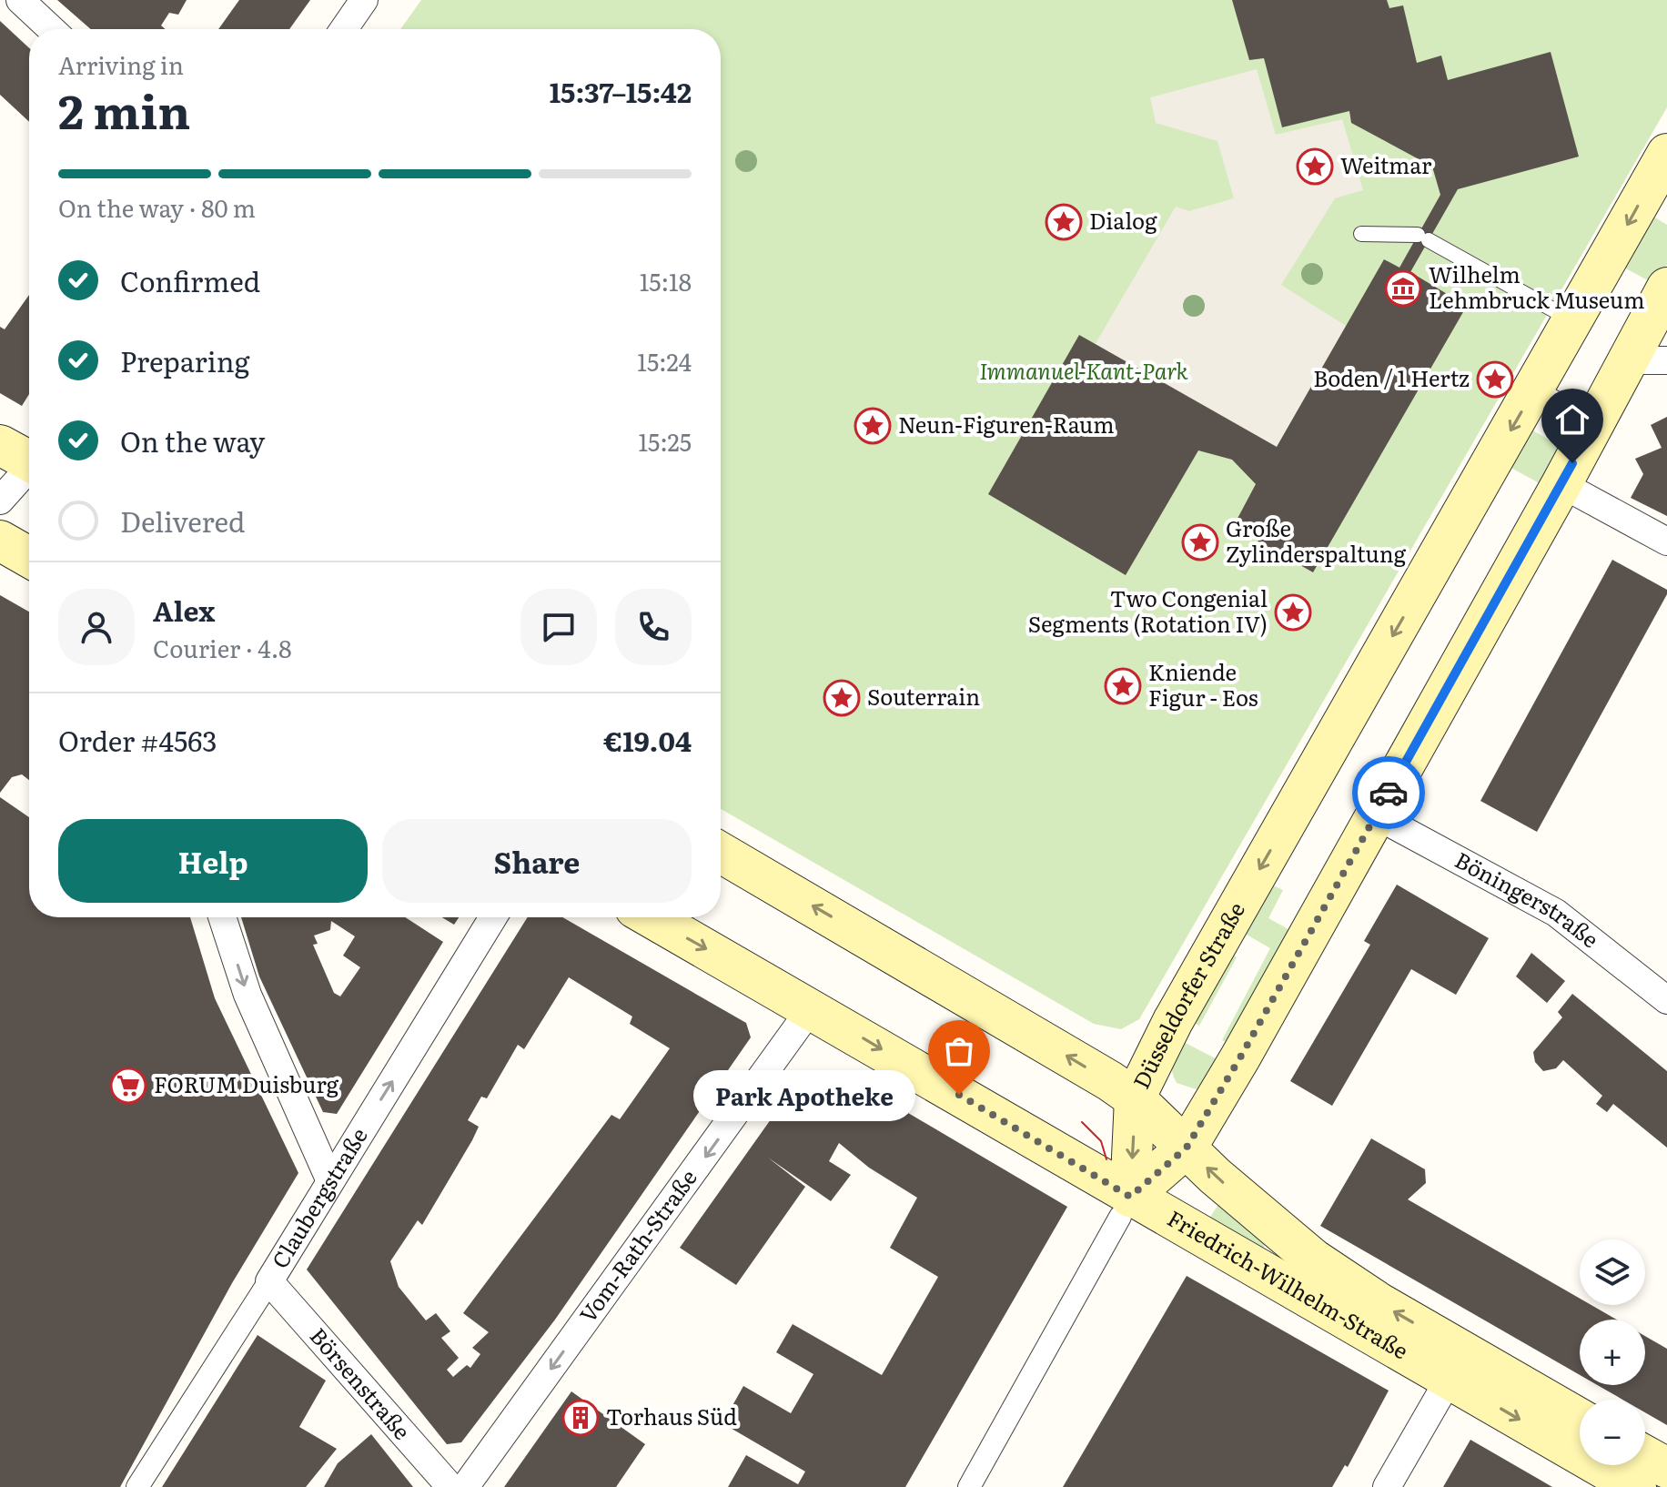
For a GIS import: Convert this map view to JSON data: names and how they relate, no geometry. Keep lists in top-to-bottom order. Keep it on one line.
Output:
{"streets":{"main road":["Düsseldorfer Straße","Friedrich-Wilhelm-Straße"],"street":["Böningerstraße","Claubergstraße","Vom-Rath-Straße","Börsenstraße"]},"crossings":[["Böningerstraße","Düsseldorfer Straße"],["Düsseldorfer Straße","Friedrich-Wilhelm-Straße"],["Claubergstraße","Börsenstraße"],["Vom-Rath-Straße","Friedrich-Wilhelm-Straße"]],"one_way":["Claubergstraße","Vom-Rath-Straße"],"parks":["Immanuel-Kant-Park"],"places":{"place":["Weitmar","Dialog","Boden / 1 Hertz","Neun-Figuren-Raum","Große Zylinderspaltung","Two Congenial Segments (Rotation IV)","Kniende Figur - Eos","Souterrain"],"museum":["Wilhelm Lehmbruck Museum"],"supermarket":["FORUM Duisburg"],"other":["Park Apotheke"],"building":["Torhaus Süd"]},"page":{"heading":["2 min","Arriving in","15:37–15:42"],"panel":["Alex","Courier · 4.8","Order #4563","€19.04"],"bar":"On the way · 80 m","list":[["Confirmed","15:18"],["Preparing","15:24"],["On the way","15:25"],"Delivered"],"buttons":["Help","Share"],"bubble":"Park Apotheke","map_buttons":["+","−"]}}
